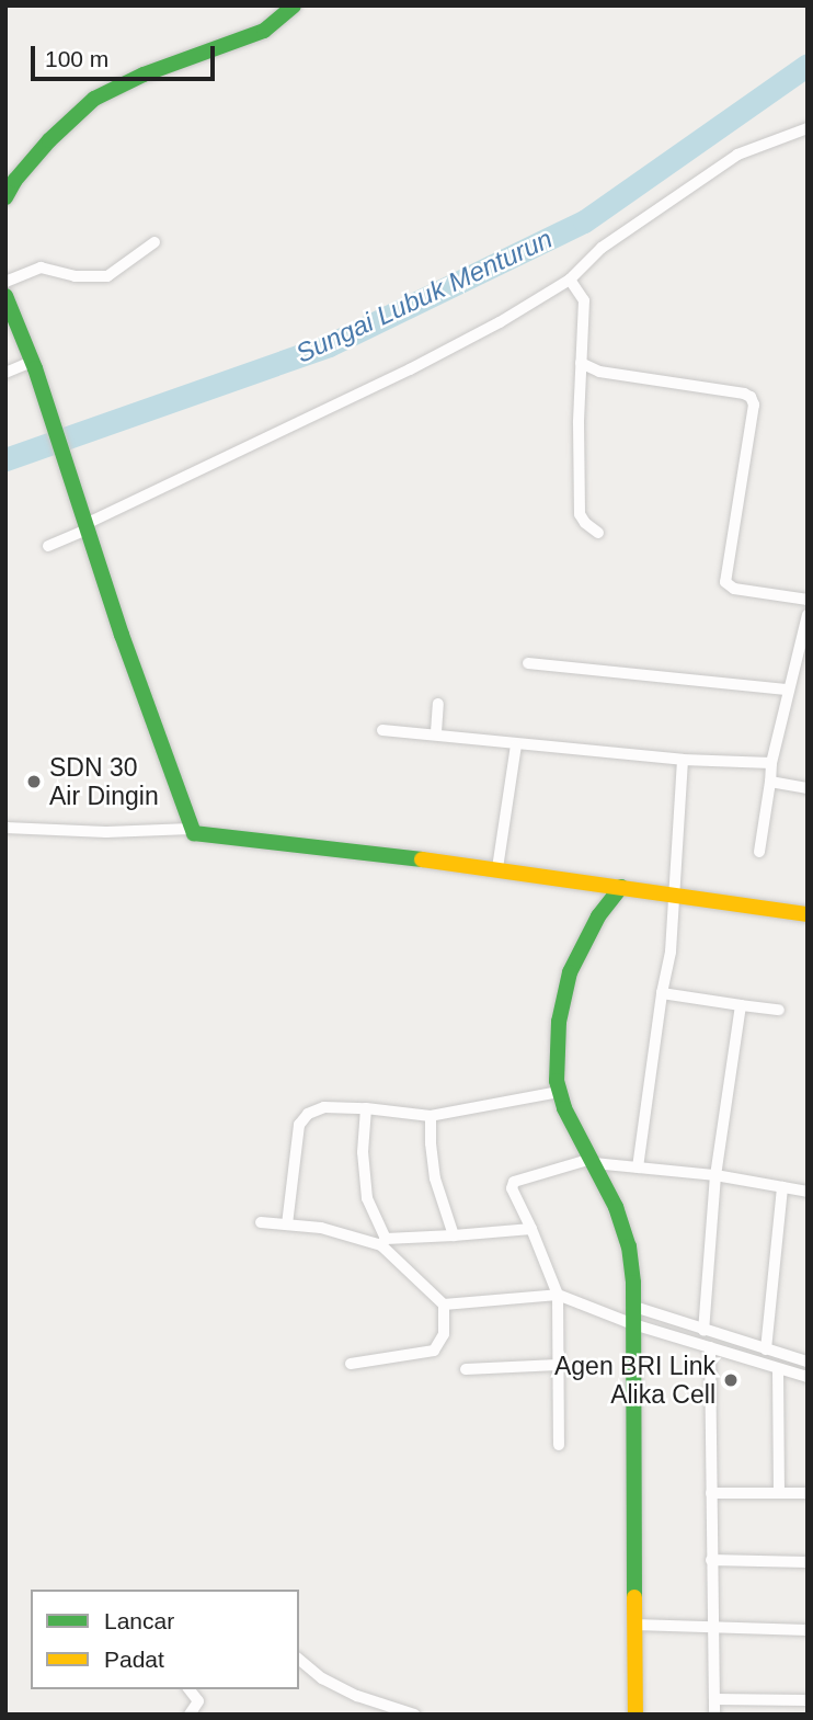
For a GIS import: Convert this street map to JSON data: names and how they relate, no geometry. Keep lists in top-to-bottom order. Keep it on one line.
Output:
{"water":["Sungai Lubuk Menturun"],"places":["SDN 30 Air Dingin","Agen BRI Link Alika Cell"],"legend":["Lancar","Padat"],"scale_bar":"100 m"}
